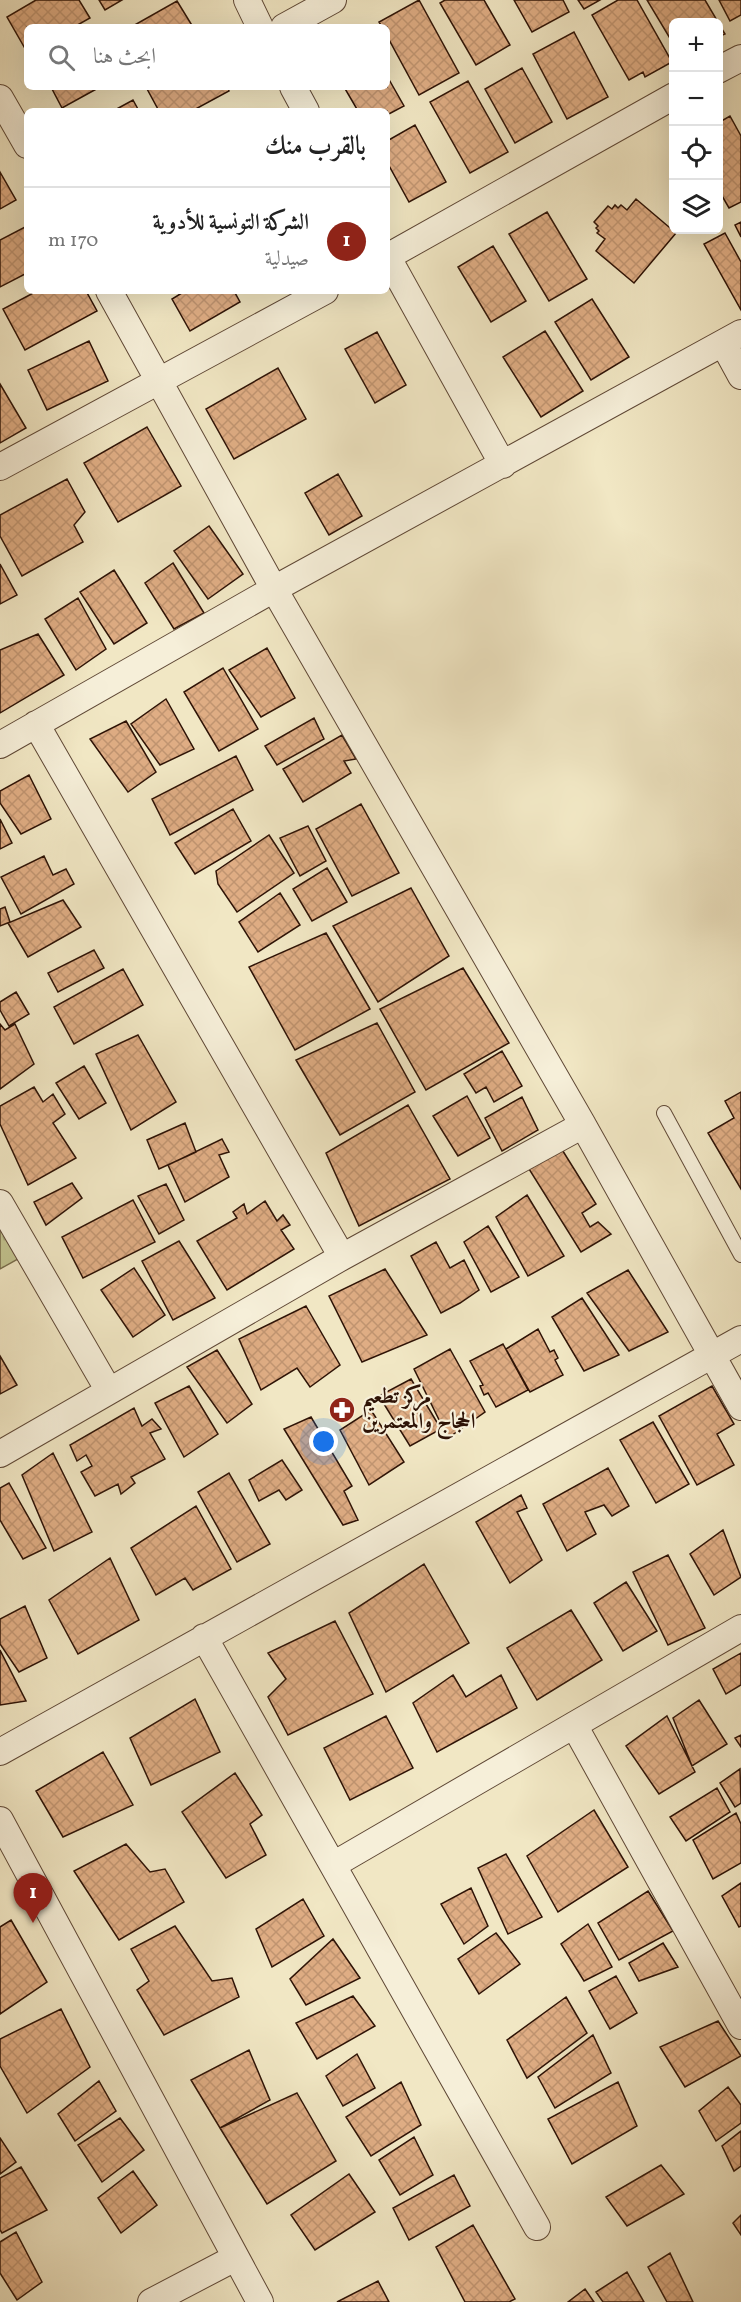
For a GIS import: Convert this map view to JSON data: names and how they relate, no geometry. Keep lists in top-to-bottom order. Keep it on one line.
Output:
{"places":{"pharmacy":["مركز تطعيم الحجاج والمعتمرين"]},"page":{"map_buttons":["+","−"],"search":"ابحث هنا","heading":"بالقرب منك","list":[{"mark":"1","name":"الشركة التونسية للأدوية","note":"صيدلية","value":"170 m"}],"pins":"1"}}
